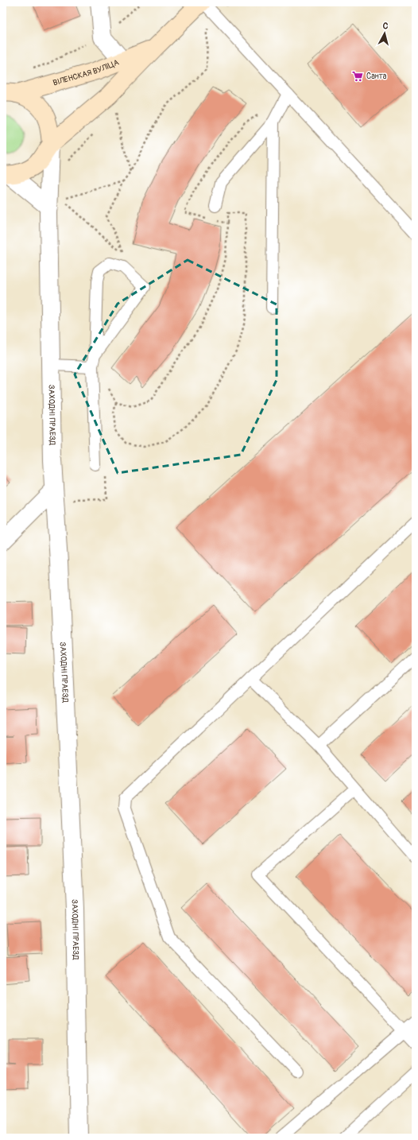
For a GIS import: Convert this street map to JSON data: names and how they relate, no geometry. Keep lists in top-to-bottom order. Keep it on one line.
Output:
{"streets":{"main road":["ВІЛЕНСКАЯ ВУЛІЦА"],"street":["ЗАХОДНІ ПРАЕЗД"]},"crossings":[["ВІЛЕНСКАЯ ВУЛІЦА","ЗАХОДНІ ПРАЕЗД"]],"places":{"supermarket":["Санта"]},"north":"top"}
